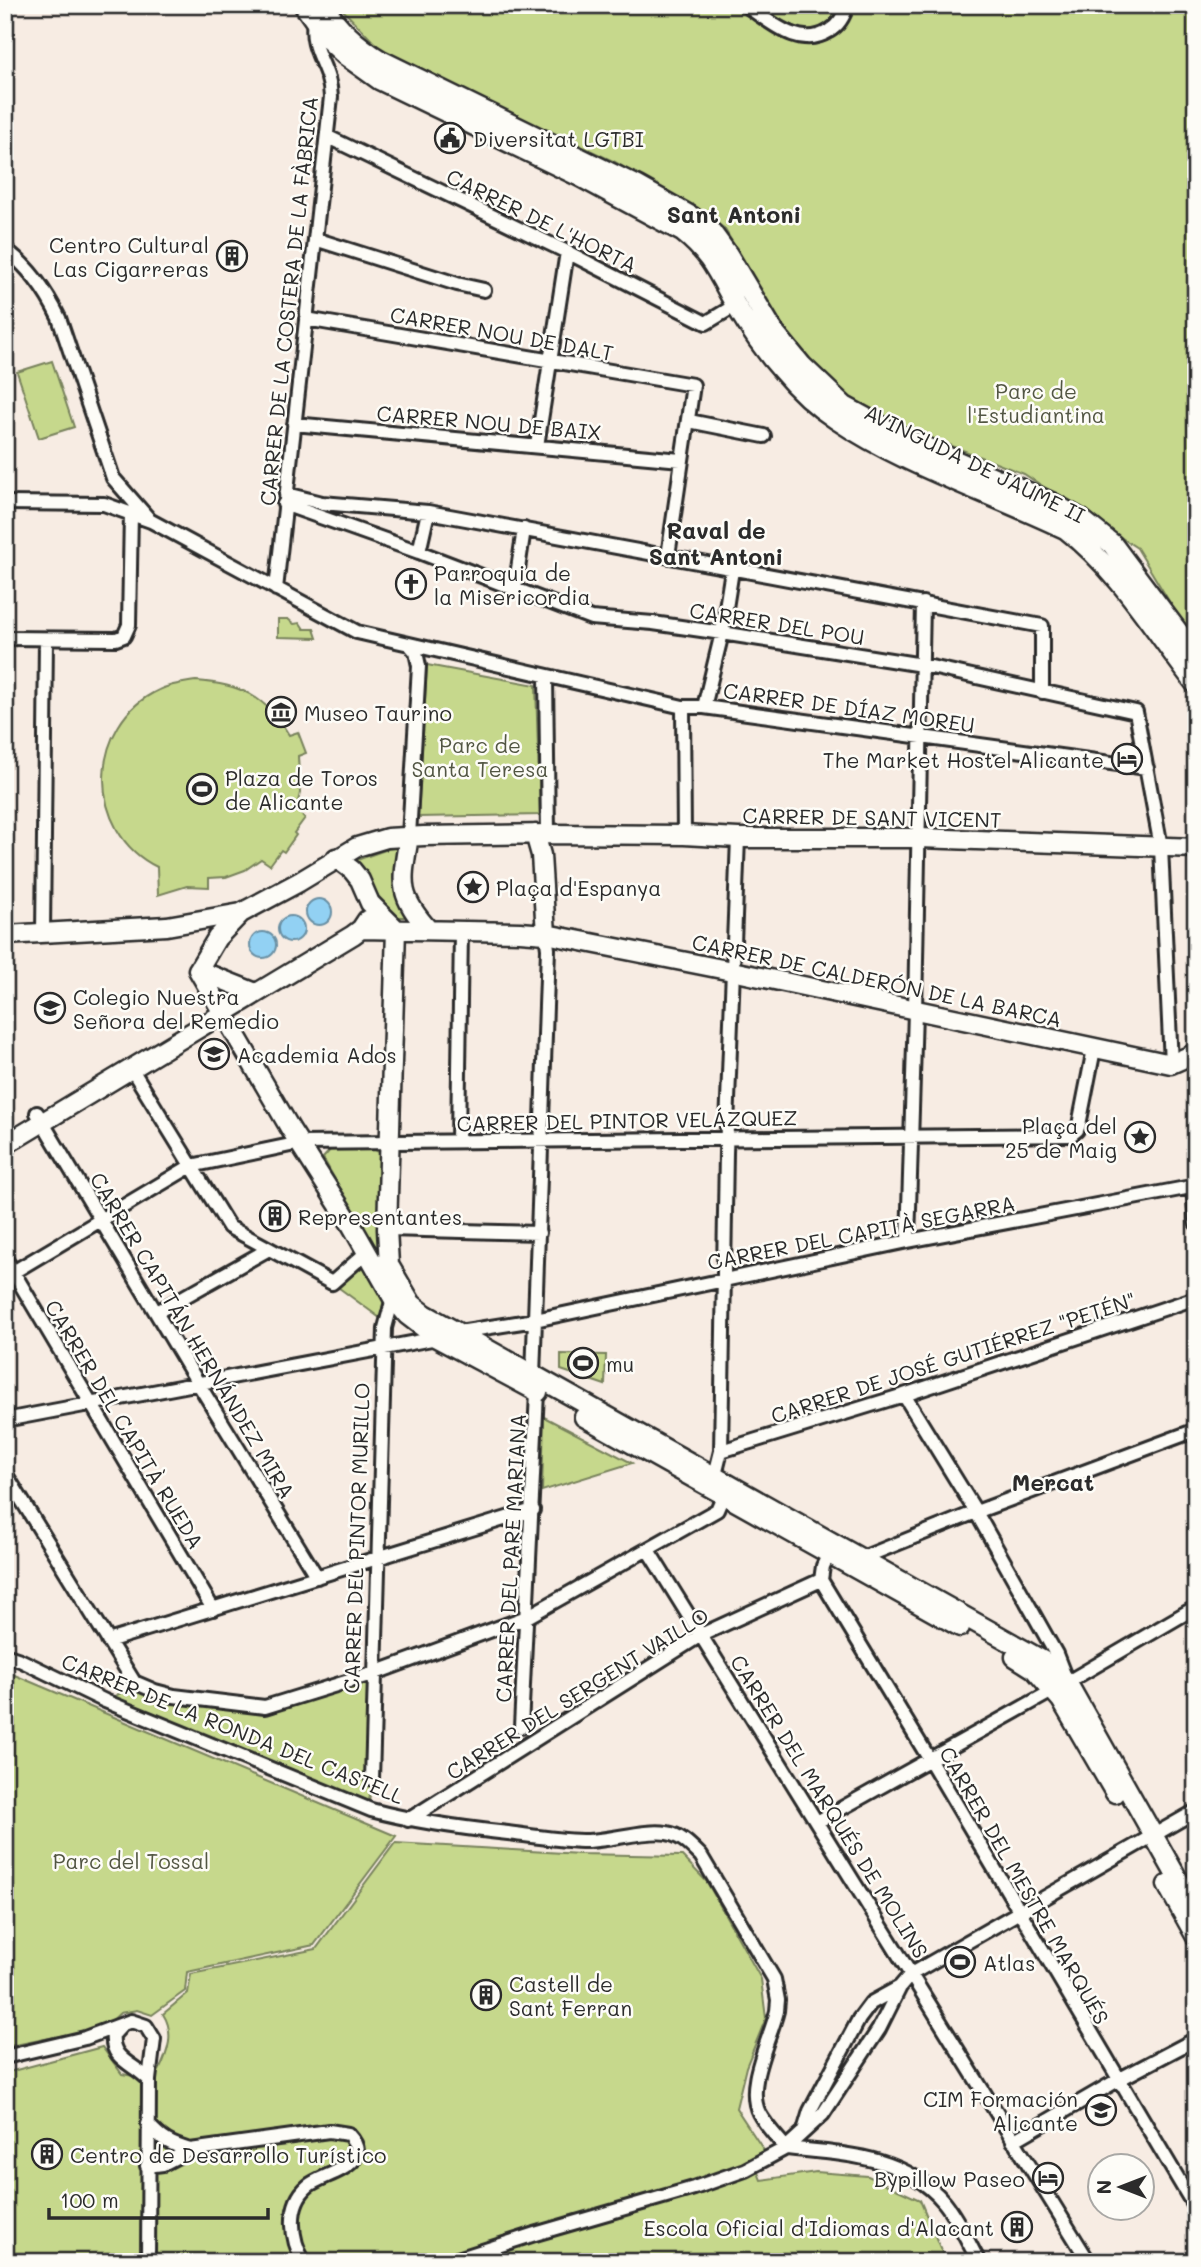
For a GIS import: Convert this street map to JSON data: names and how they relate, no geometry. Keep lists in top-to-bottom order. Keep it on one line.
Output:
{"streets":{"main road":["AVINGUDA DE JAUME II","CARRER DE SANT VICENT","CARRER DE CALDERÓN DE LA BARCA"],"street":["CARRER DE L'HORTA","CARRER DE LA COSTERA DE LA FÀBRICA","CARRER NOU DE DALT","CARRER NOU DE BAIX","CARRER DEL POU","CARRER DE DÍAZ MOREU","CARRER DEL PINTOR VELÁZQUEZ","CARRER DEL CAPITÀ SEGARRA","CARRER CAPITÁN HERNÁNDEZ MIRA","CARRER DE JOSÉ GUTIÉRREZ \"PETÉN\"","CARRER DEL CAPITÀ RUEDA","CARRER DEL PINTOR MURILLO","CARRER DEL PARE MARIANA","CARRER DEL SERGENT VAILLO","CARRER DE LA RONDA DEL CASTELL","CARRER DEL MARQUÉS DE MOLINS","CARRER DEL MESTRE MARQUÉS"]},"crossings":[["CARRER DE L'HORTA","CARRER DE LA COSTERA DE LA FÀBRICA"],["CARRER DE L'HORTA","AVINGUDA DE JAUME II"],["CARRER DE LA COSTERA DE LA FÀBRICA","CARRER NOU DE DALT"],["CARRER DE LA COSTERA DE LA FÀBRICA","CARRER NOU DE BAIX"],["CARRER DE LA COSTERA DE LA FÀBRICA","AVINGUDA DE JAUME II"],["CARRER DE LA COSTERA DE LA FÀBRICA","CARRER DEL POU"],["CARRER DE LA COSTERA DE LA FÀBRICA","CARRER DE DÍAZ MOREU"],["CARRER DEL POU","CARRER DE DÍAZ MOREU"],["CARRER DE CALDERÓN DE LA BARCA","CARRER DEL PINTOR VELÁZQUEZ"],["CARRER DEL PINTOR VELÁZQUEZ","CARRER CAPITÁN HERNÁNDEZ MIRA"],["CARRER DEL PINTOR VELÁZQUEZ","CARRER DEL CAPITÀ RUEDA"],["CARRER DEL CAPITÀ SEGARRA","CARRER DEL PARE MARIANA"],["CARRER DEL SERGENT VAILLO","CARRER DE LA RONDA DEL CASTELL"],["CARRER DEL SERGENT VAILLO","CARRER DEL MARQUÉS DE MOLINS"],["CARRER DEL SERGENT VAILLO","CARRER DEL MESTRE MARQUÉS"]],"districts":["Sant Antoni","Raval de Sant Antoni","Mercat"],"parks":["Parc de l'Estudiantina","Parc de Santa Teresa","Parc del Tossal"],"places":{"public building":["Diversitat LGTBI"],"building":["Centro Cultural Las Cigarreras","Representantes","Castell de Sant Ferran","Centro de Desarrollo Turístico","Escola Oficial d'Idiomas d'Alacant"],"church":["Parroquia de la Misericordia"],"museum":["Museo Taurino"],"hotel":["The Market Hostel Alicante","Bypillow Paseo"],"sports":["Plaza de Toros de Alicante","mu","Atlas"],"place":["Plaça d'Espanya","Plaça del 25 de Maig"],"school or university":["Colegio Nuestra Señora del Remedio","Academia Ados","CIM Formación Alicante"]},"scale_bar":"100 m","north":"left"}
